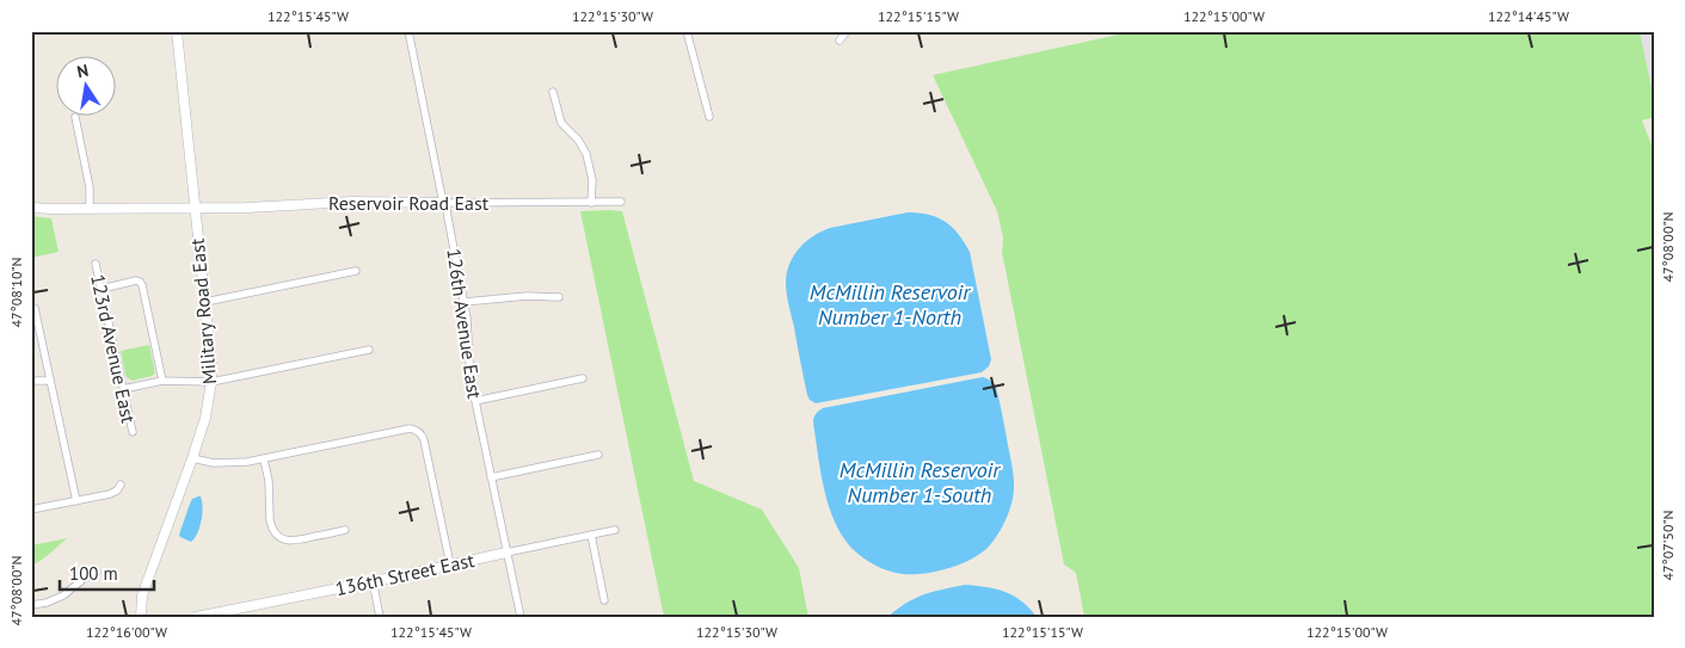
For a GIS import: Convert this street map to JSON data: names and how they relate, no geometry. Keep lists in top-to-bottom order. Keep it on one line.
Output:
{"streets":{"street":["Reservoir Road East","Military Road East","126th Avenue East","123rd Avenue East","136th Street East"]},"crossings":[["Reservoir Road East","Military Road East"],["Reservoir Road East","126th Avenue East"],["126th Avenue East","136th Street East"]],"water":["McMillin Reservoir Number 1-North","McMillin Reservoir Number 1-South"],"scale_bar":"100 m","north":"top","coordinates":["122°15'45\"W","122°15'30\"W","122°15'15\"W","122°15'00\"W","122°14'45\"W","47°08'00\"N","47°08'10\"N","47°07'50\"N","122°16'00\"W"]}
